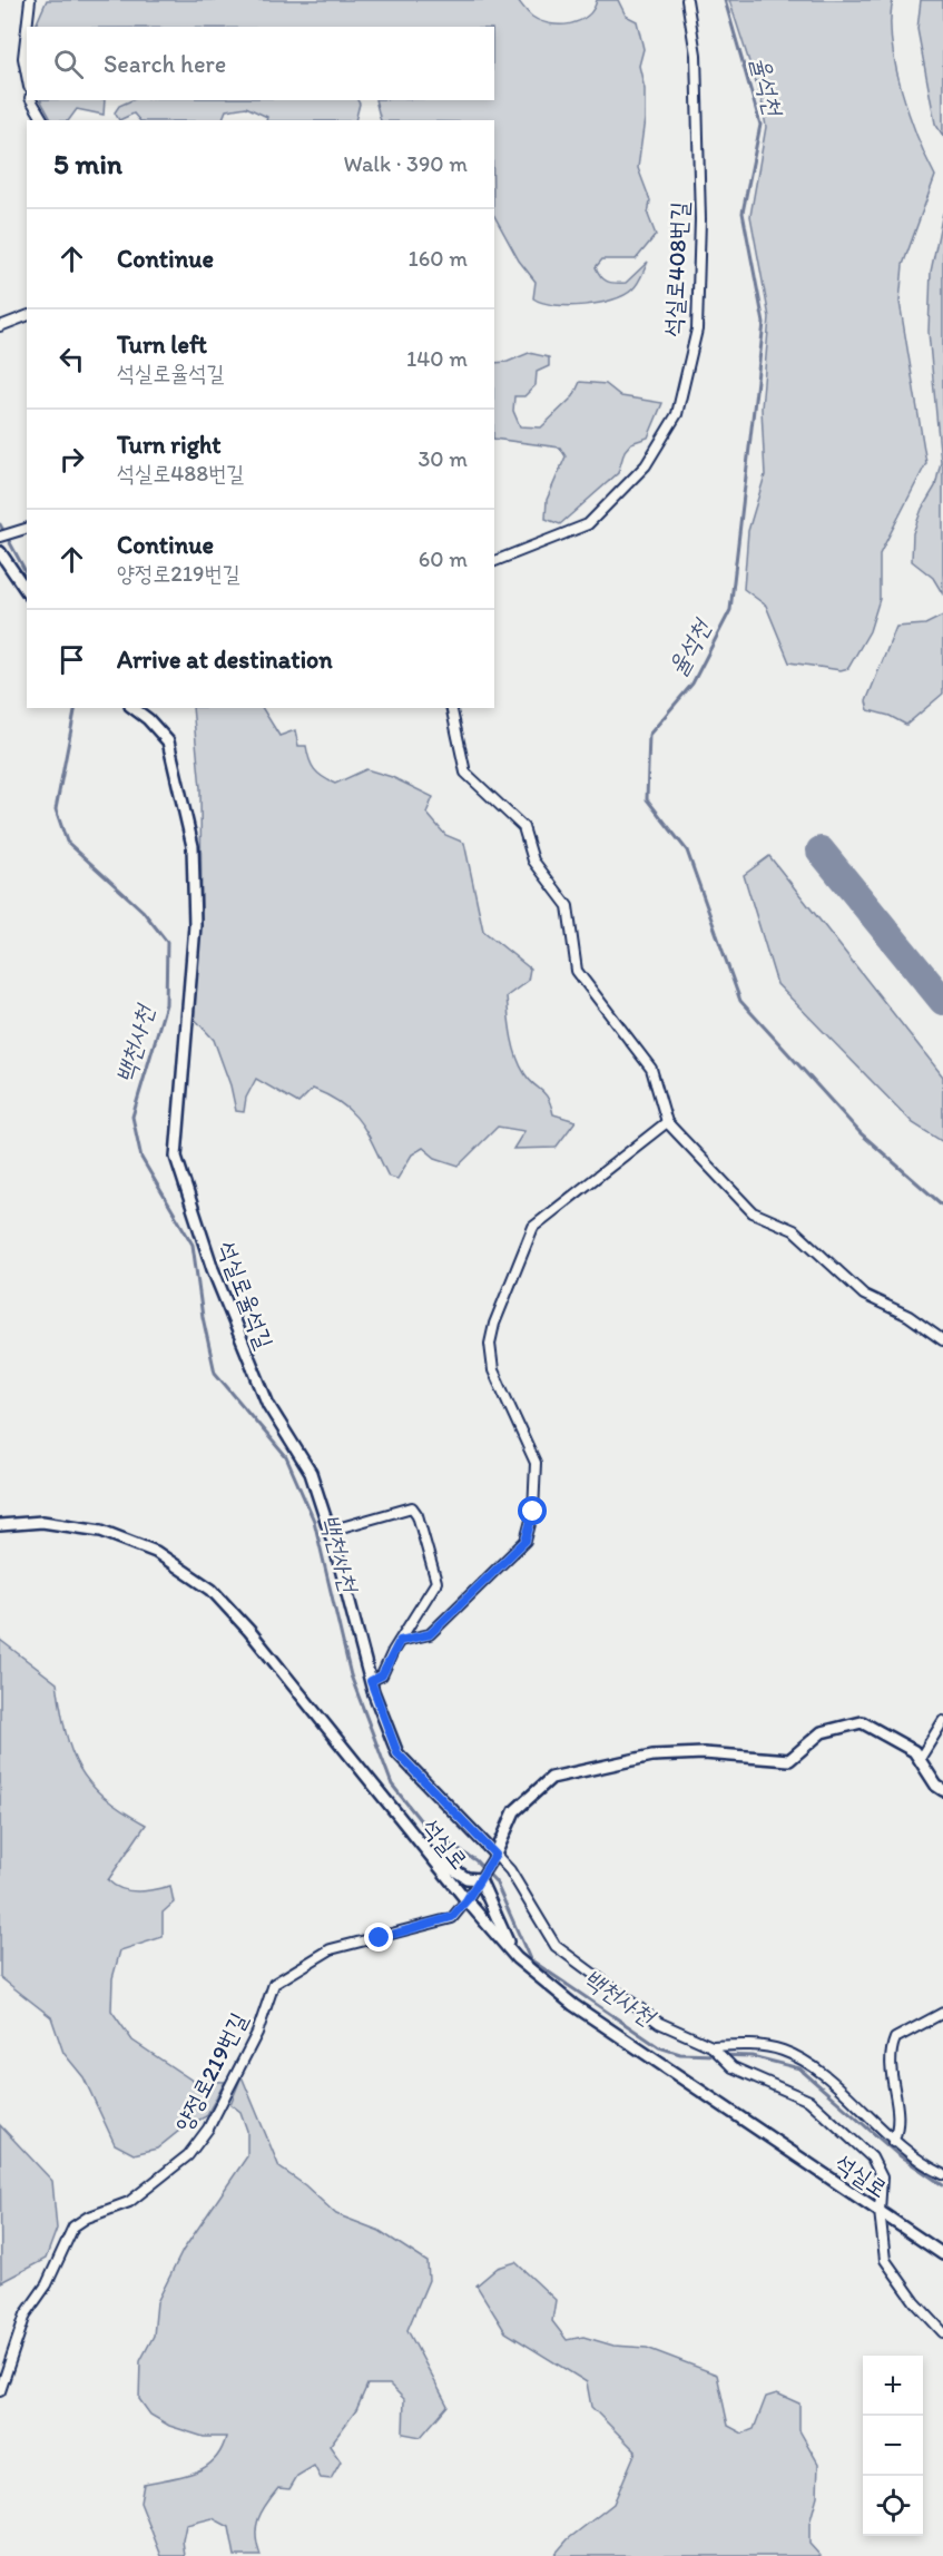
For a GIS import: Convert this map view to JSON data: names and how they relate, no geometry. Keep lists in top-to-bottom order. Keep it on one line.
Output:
{"streets":{"street":["석실로408번길","석실로율석길","석실로","양정로219번길"]},"crossings":[["석실로율석길","양정로219번길"],["석실로","양정로219번길"]],"water":["율석천","백천사천"],"page":{"search":"Search here","heading":["5 min","Walk · 390 m"],"list":[["Continue","160 m"],["Turn left","석실로율석길","140 m"],["Turn right","석실로488번길","30 m"],["Continue","양정로219번길","60 m"],"Arrive at destination"],"map_buttons":["+","−"]}}
